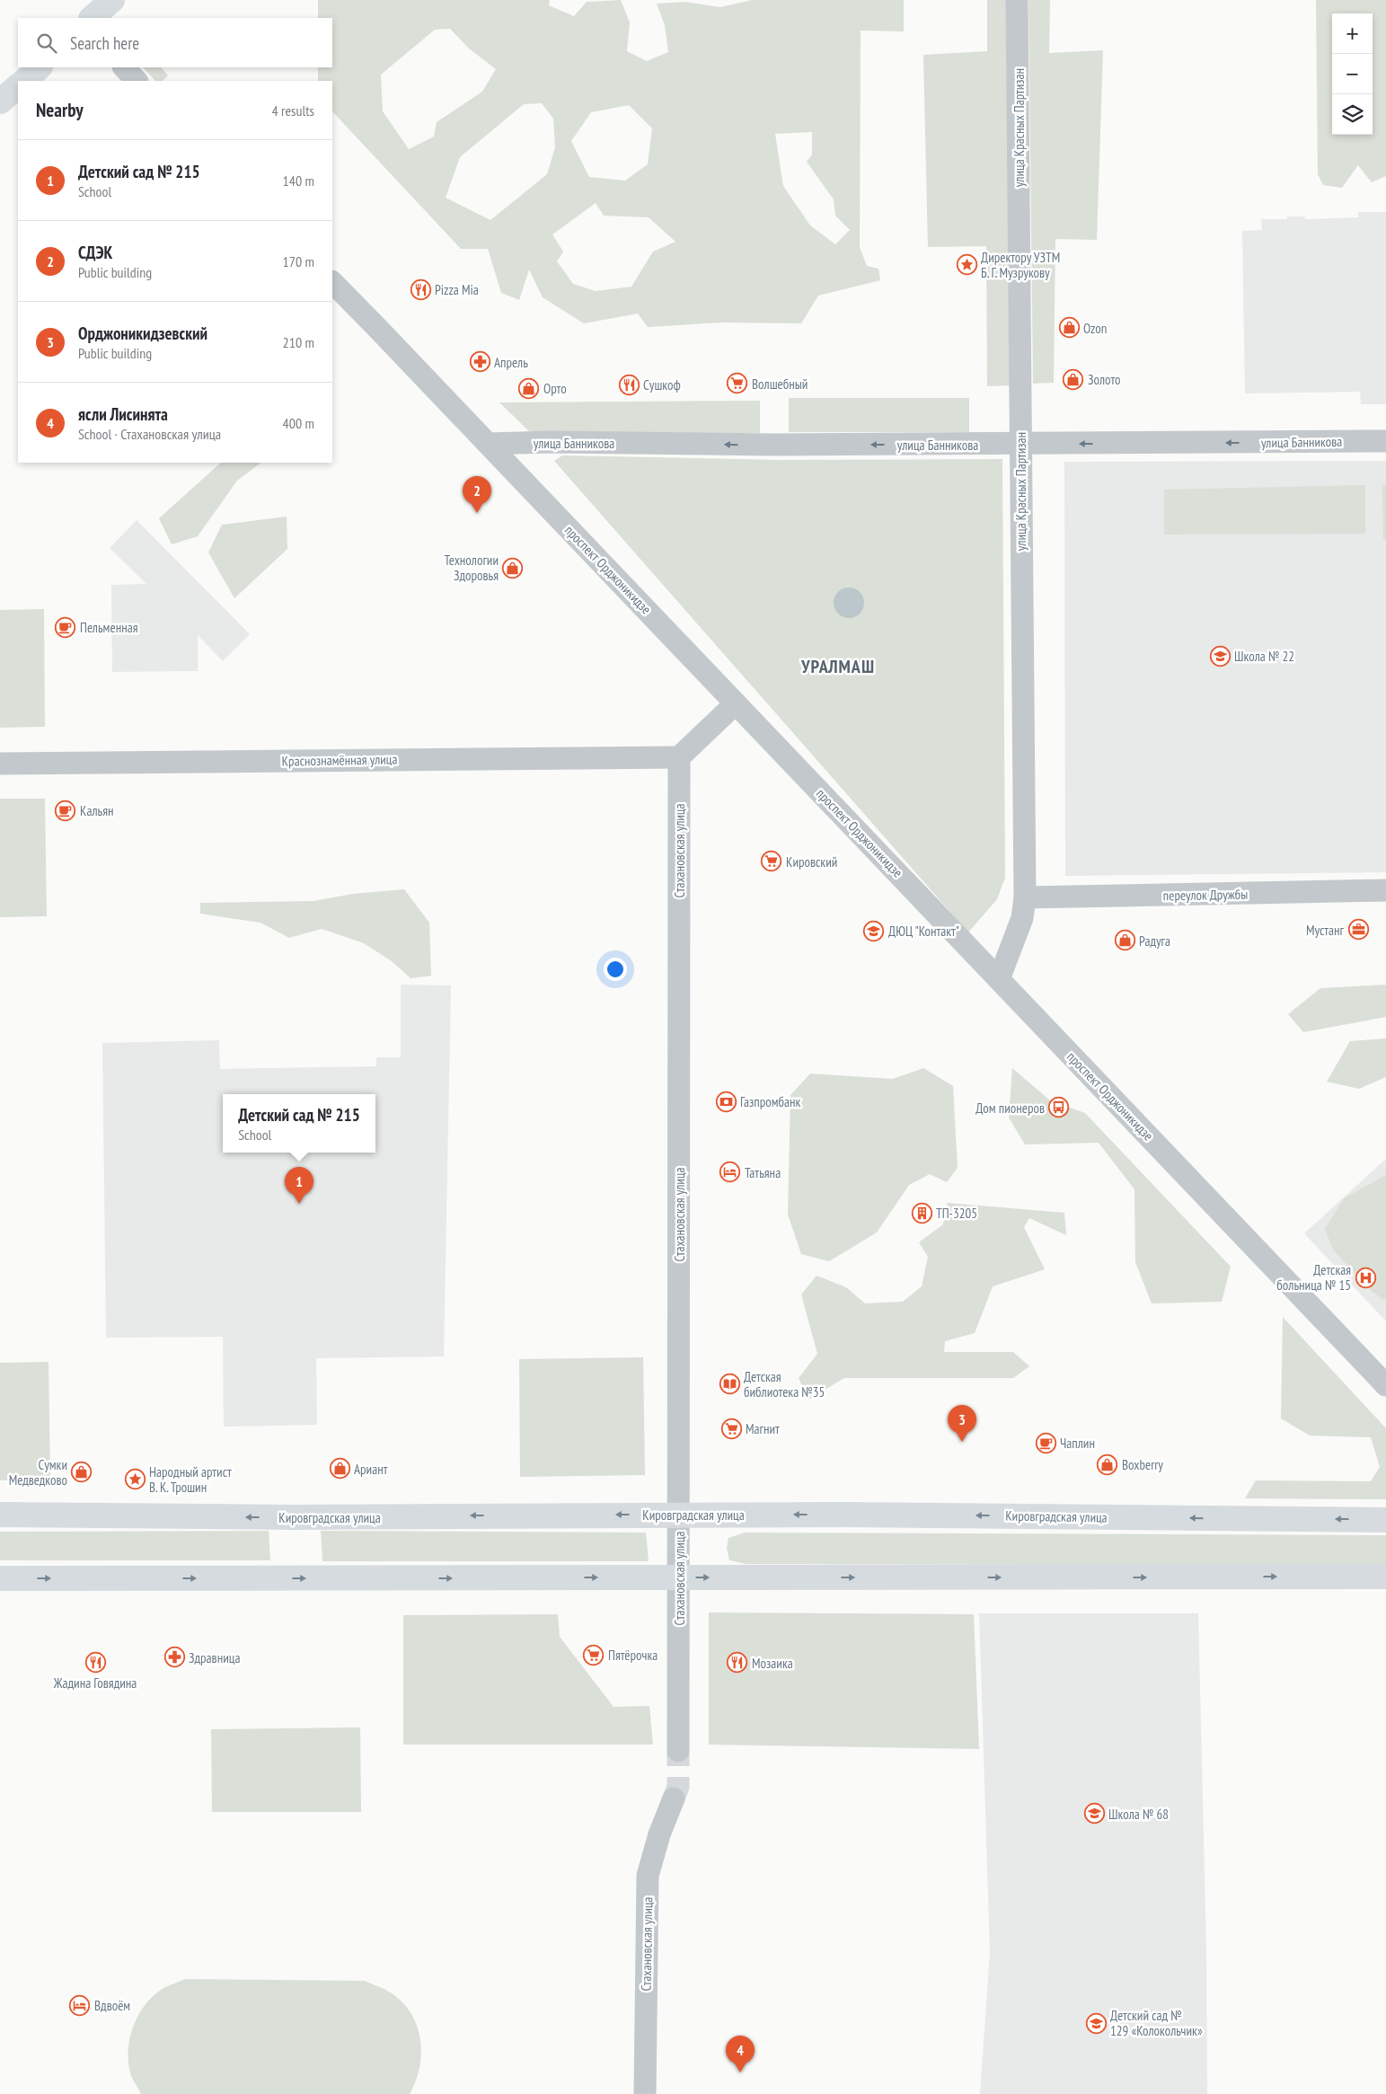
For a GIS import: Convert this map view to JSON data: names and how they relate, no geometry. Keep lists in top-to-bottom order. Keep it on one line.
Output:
{"streets":{"main road":["Кировградская улица"],"street":["улица Красных Партизан","улица Банникова","проспект Орджоникидзе","Краснознамённая улица","Стахановская улица","переулок Дружбы"]},"crossings":[["улица Красных Партизан","улица Банникова"],["улица Красных Партизан","проспект Орджоникидзе"],["улица Красных Партизан","переулок Дружбы"],["улица Банникова","проспект Орджоникидзе"],["Краснознамённая улица","Стахановская улица"],["Стахановская улица","Кировградская улица"]],"one_way":["улица Банникова"],"districts":["УРАЛМАШ"],"places":{"place":["Директору УЗТМ Б. Г. Музрукову","Народный артист В. К. Трошин"],"restaurant":["Pizza Mia","Сушкоф","Жадина Говядина","Мозаика"],"shop":["Ozon","Золото","Орто","Технологии Здоровья","Радуга","Boxberry","Ариант","Сумки Медведково"],"pharmacy":["Апрель","Здравница"],"supermarket":["Волшебный","Кировский","Магнит","Пятёрочка"],"cafe":["Пельменная","Кальян","Чаплин"],"school or university":["Школа № 22","ДЮЦ \"Контакт\"","Школа № 68","Детский сад № 129 «Колокольчик»"],"office":["Мустанг"],"bank":["Газпромбанк"],"bus stop":["Дом пионеров"],"hotel":["Татьяна","Вдвоём"],"building":["ТП-3205"],"hospital":["Детская больница № 15"],"library":["Детская библиотека №35"]},"page":{"map_buttons":["+","−"],"search":"Search here","heading":["Nearby","4 results"],"list":[{"mark":"1","name":"Детский сад № 215","note":"School","value":"140 m"},{"mark":"2","name":"СДЭК","note":"Public building","value":"170 m"},{"mark":"3","name":"Орджоникидзевский","note":"Public building","value":"210 m"},{"mark":"4","name":"ясли Лисинята","note":"School · Стахановская улица","value":"400 m"}],"pins":["2","1","3","4"],"popup":["Детский сад № 215","School"]}}
